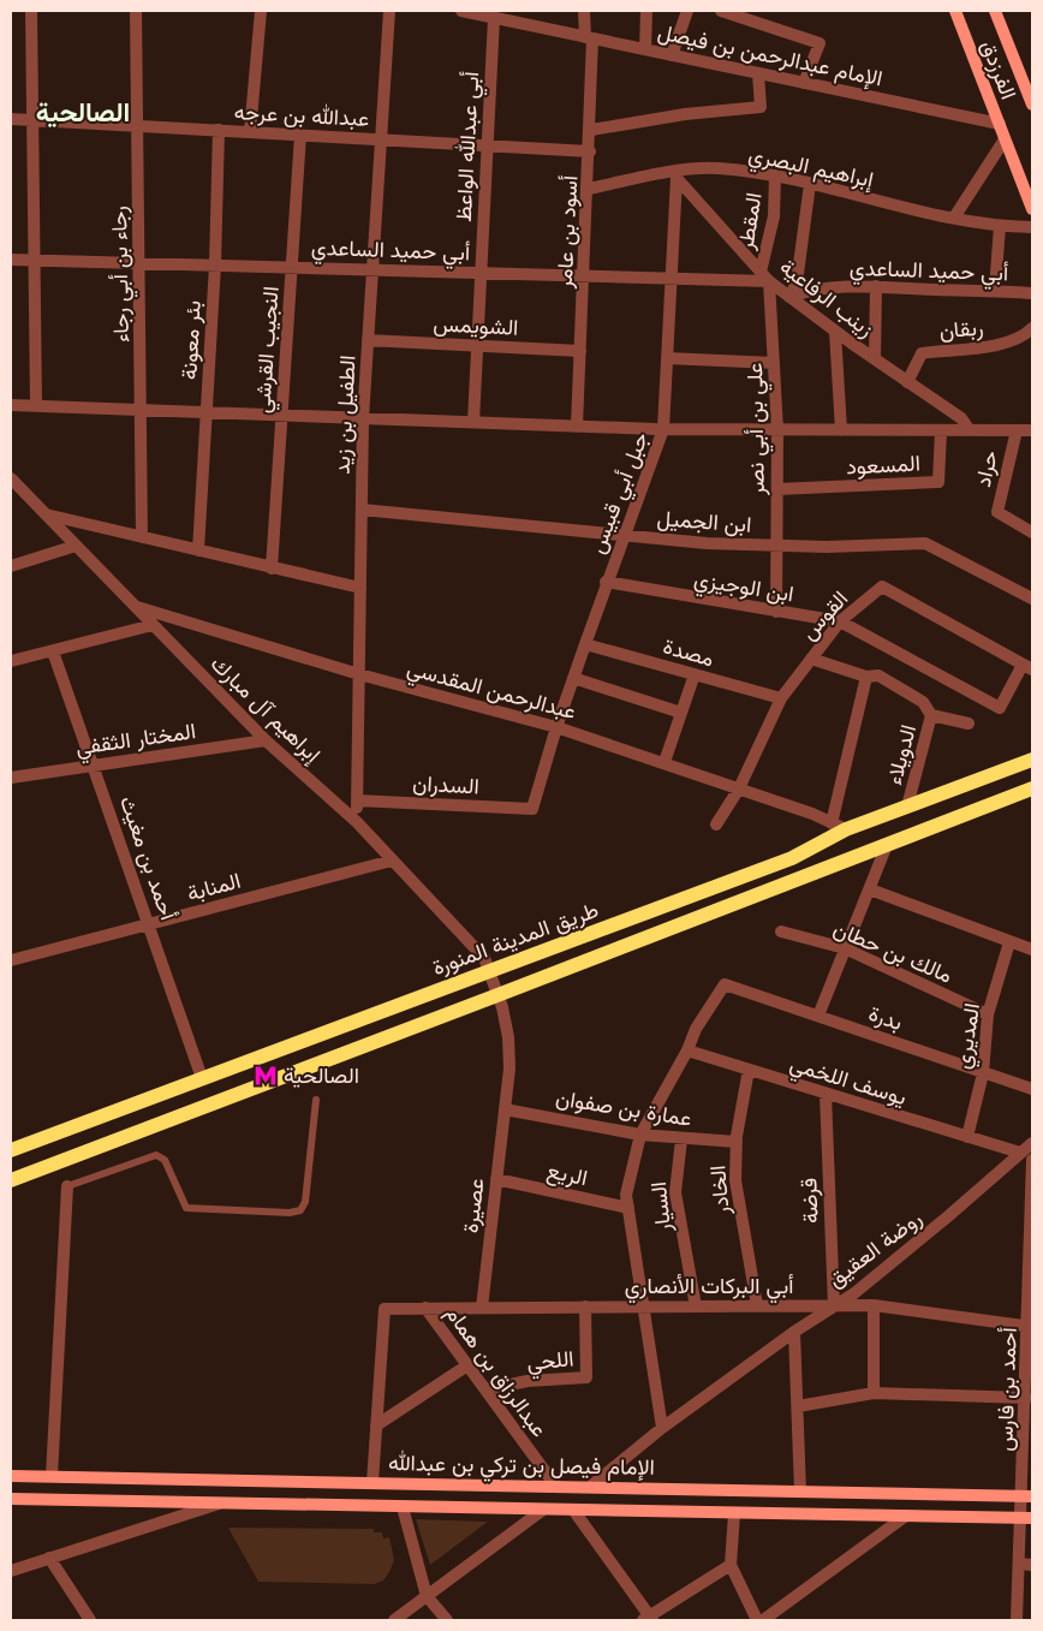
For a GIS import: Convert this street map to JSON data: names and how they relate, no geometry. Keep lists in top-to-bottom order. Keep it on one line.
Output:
{"streets":{"main road":["الفرزدق","طريق المدينة المنورة","الإمام فيصل بن تركي بن عبدالله"],"street":["الإمام عبدالرحمن بن فيصل","عبدالله بن عرجه","أبي عبدالله الواعظ","إبراهيم البصري","المقطر","أسود بن عامر","أبي حميد الساعدي","رجاء بن أبي رجاء","زينب الرفاعية","الشويمس","ربقان","بئر معونة","النجيب القرشي","الطفيل بن زيد","علي بن أبي نصر","المسعود","حراد","جبل أبي قبيس","ابن الجميل","ابن الوجيزي","القوس","مصدة","عبدالرحمن المقدسي","إبراهيم آل مبارك","المختار الثقفي","الدويلاء","السدران","أحمد بن مغيث","المنابة","مالك بن حطان","بدرة","المديري","يوسف اللخمي","عمارة بن صفوان","الريع","الخادر","قرضة","عصيرة","السيار","روضة العقيق","أبي البركات الأنصاري","اللحي","عبدالرزاق بن همام","أحمد بن فارس"]},"crossings":[["الإمام عبدالرحمن بن فيصل","الفرزدق"],["الإمام عبدالرحمن بن فيصل","أبي عبدالله الواعظ"],["الإمام عبدالرحمن بن فيصل","أسود بن عامر"],["عبدالله بن عرجه","أبي عبدالله الواعظ"],["عبدالله بن عرجه","أسود بن عامر"],["عبدالله بن عرجه","رجاء بن أبي رجاء"],["عبدالله بن عرجه","بئر معونة"],["عبدالله بن عرجه","النجيب القرشي"],["عبدالله بن عرجه","الطفيل بن زيد"],["أبي عبدالله الواعظ","أبي حميد الساعدي"],["أبي عبدالله الواعظ","الشويمس"],["إبراهيم البصري","المقطر"],["إبراهيم البصري","أسود بن عامر"],["المقطر","أبي حميد الساعدي"],["المقطر","زينب الرفاعية"],["المقطر","علي بن أبي نصر"],["أسود بن عامر","أبي حميد الساعدي"],["أسود بن عامر","الشويمس"],["أبي حميد الساعدي","رجاء بن أبي رجاء"],["أبي حميد الساعدي","زينب الرفاعية"],["أبي حميد الساعدي","بئر معونة"],["أبي حميد الساعدي","النجيب القرشي"],["أبي حميد الساعدي","الطفيل بن زيد"],["أبي حميد الساعدي","علي بن أبي نصر"],["أبي حميد الساعدي","جبل أبي قبيس"],["زينب الرفاعية","ربقان"],["زينب الرفاعية","علي بن أبي نصر"],["زينب الرفاعية","جبل أبي قبيس"],["الشويمس","الطفيل بن زيد"],["الطفيل بن زيد","ابن الجميل"],["الطفيل بن زيد","عبدالرحمن المقدسي"],["الطفيل بن زيد","إبراهيم آل مبارك"],["الطفيل بن زيد","السدران"],["علي بن أبي نصر","المسعود"],["علي بن أبي نصر","ابن الجميل"],["علي بن أبي نصر","ابن الوجيزي"],["جبل أبي قبيس","ابن الجميل"],["جبل أبي قبيس","ابن الوجيزي"],["جبل أبي قبيس","مصدة"],["جبل أبي قبيس","عبدالرحمن المقدسي"],["جبل أبي قبيس","السدران"],["ابن الوجيزي","القوس"],["القوس","مصدة"],["القوس","عبدالرحمن المقدسي"],["عبدالرحمن المقدسي","إبراهيم آل مبارك"],["عبدالرحمن المقدسي","طريق المدينة المنورة"],["إبراهيم آل مبارك","المختار الثقفي"],["إبراهيم آل مبارك","المنابة"],["إبراهيم آل مبارك","طريق المدينة المنورة"],["إبراهيم آل مبارك","عصيرة"],["المختار الثقفي","أحمد بن مغيث"],["الدويلاء","طريق المدينة المنورة"],["أحمد بن مغيث","المنابة"],["أحمد بن مغيث","طريق المدينة المنورة"],["طريق المدينة المنورة","عصيرة"],["مالك بن حطان","المديري"],["بدرة","المديري"],["بدرة","يوسف اللخمي"],["المديري","يوسف اللخمي"],["يوسف اللخمي","الخادر"],["يوسف اللخمي","قرضة"],["يوسف اللخمي","روضة العقيق"],["عمارة بن صفوان","الخادر"],["عمارة بن صفوان","عصيرة"],["عمارة بن صفوان","السيار"],["الريع","عصيرة"],["الخادر","أبي البركات الأنصاري"],["قرضة","روضة العقيق"],["قرضة","أبي البركات الأنصاري"],["عصيرة","أبي البركات الأنصاري"],["السيار","أبي البركات الأنصاري"],["روضة العقيق","أبي البركات الأنصاري"],["روضة العقيق","الإمام فيصل بن تركي بن عبدالله"],["أبي البركات الأنصاري","اللحي"],["أبي البركات الأنصاري","عبدالرزاق بن همام"],["أبي البركات الأنصاري","أحمد بن فارس"],["اللحي","عبدالرزاق بن همام"],["عبدالرزاق بن همام","الإمام فيصل بن تركي بن عبدالله"],["أحمد بن فارس","الإمام فيصل بن تركي بن عبدالله"]],"districts":["الصالحية"],"places":{"metro station":["الصالحية"]}}
